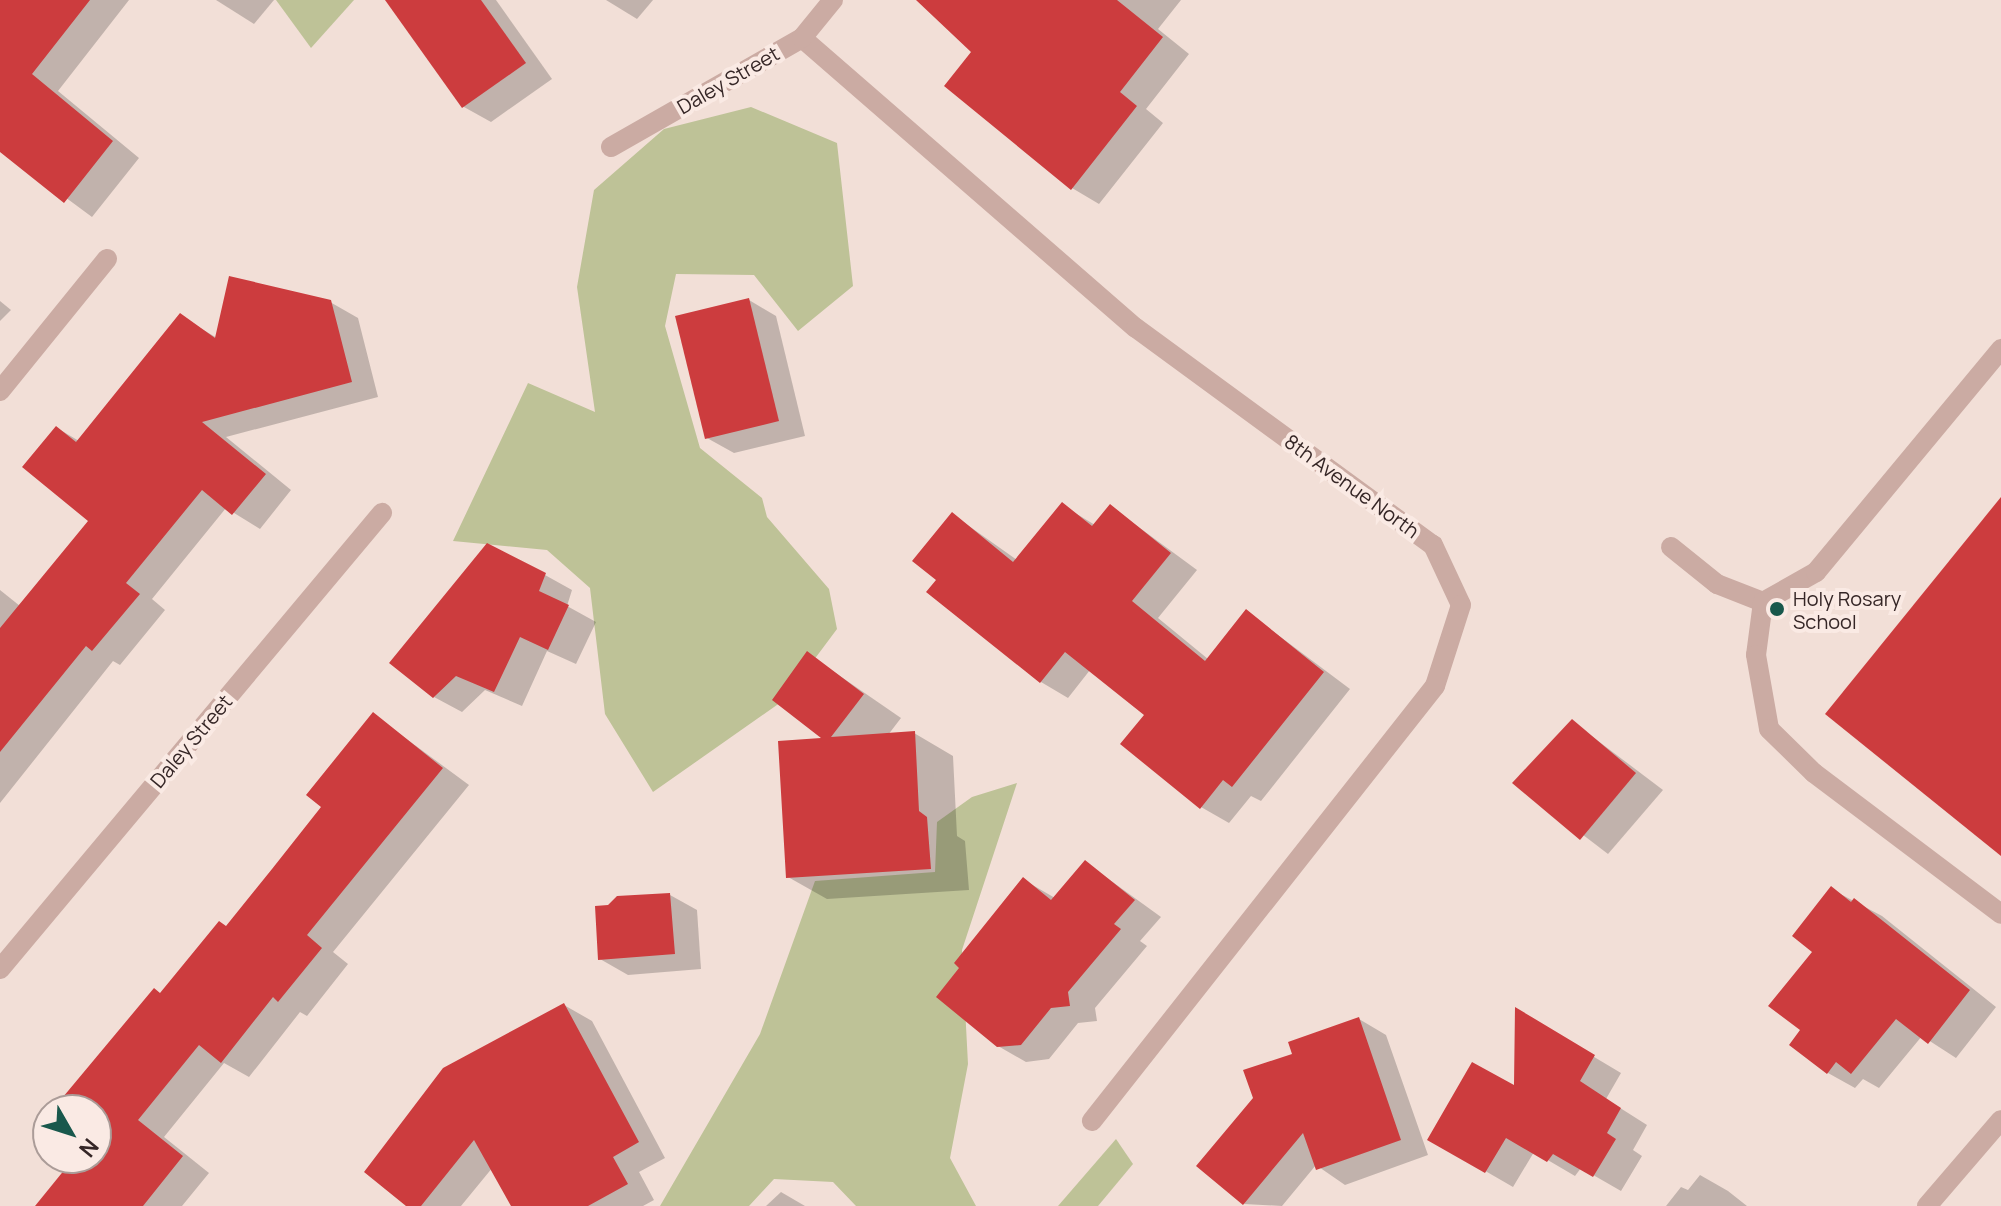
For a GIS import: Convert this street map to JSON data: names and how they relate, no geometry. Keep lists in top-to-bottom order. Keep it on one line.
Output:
{"streets":{"street":["Daley Street","8th Avenue North"]},"crossings":[["Daley Street","8th Avenue North"]],"places":["Holy Rosary School"],"north":"bottom right"}
